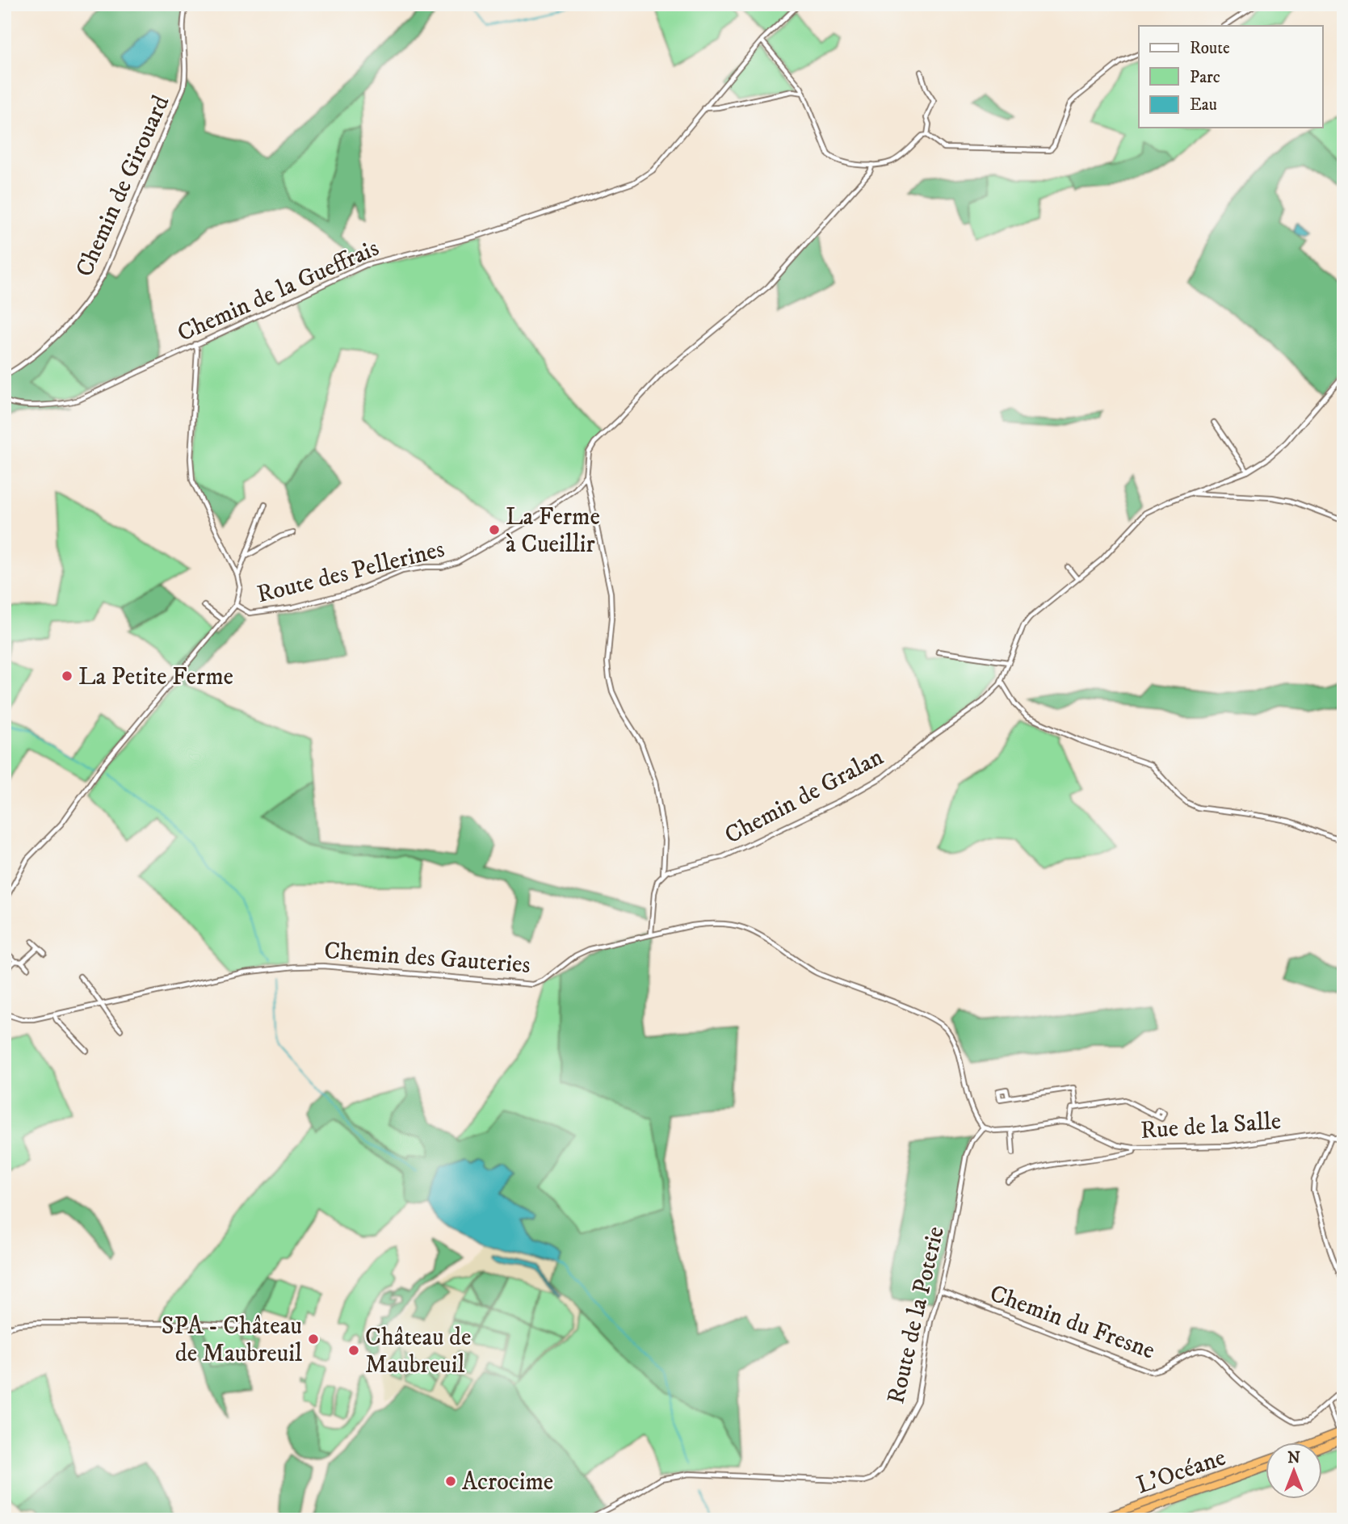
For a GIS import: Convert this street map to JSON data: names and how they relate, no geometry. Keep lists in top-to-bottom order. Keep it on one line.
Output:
{"streets":{"highway":["L’Océane"],"street":["Chemin de Girouard","Chemin de la Gueffrais","Route des Pellerines","Chemin de Gralan","Chemin des Gauteries","Rue de la Salle","Route de la Poterie","Chemin du Fresne"]},"crossings":[["Chemin des Gauteries","Rue de la Salle"],["Chemin des Gauteries","Route de la Poterie"],["Rue de la Salle","Route de la Poterie"],["Route de la Poterie","Chemin du Fresne"]],"places":["La Ferme à Cueillir","La Petite Ferme","SPA - Château de Maubreuil","Château de Maubreuil","Acrocime"],"legend":["Route","Parc","Eau"],"north":"top"}
